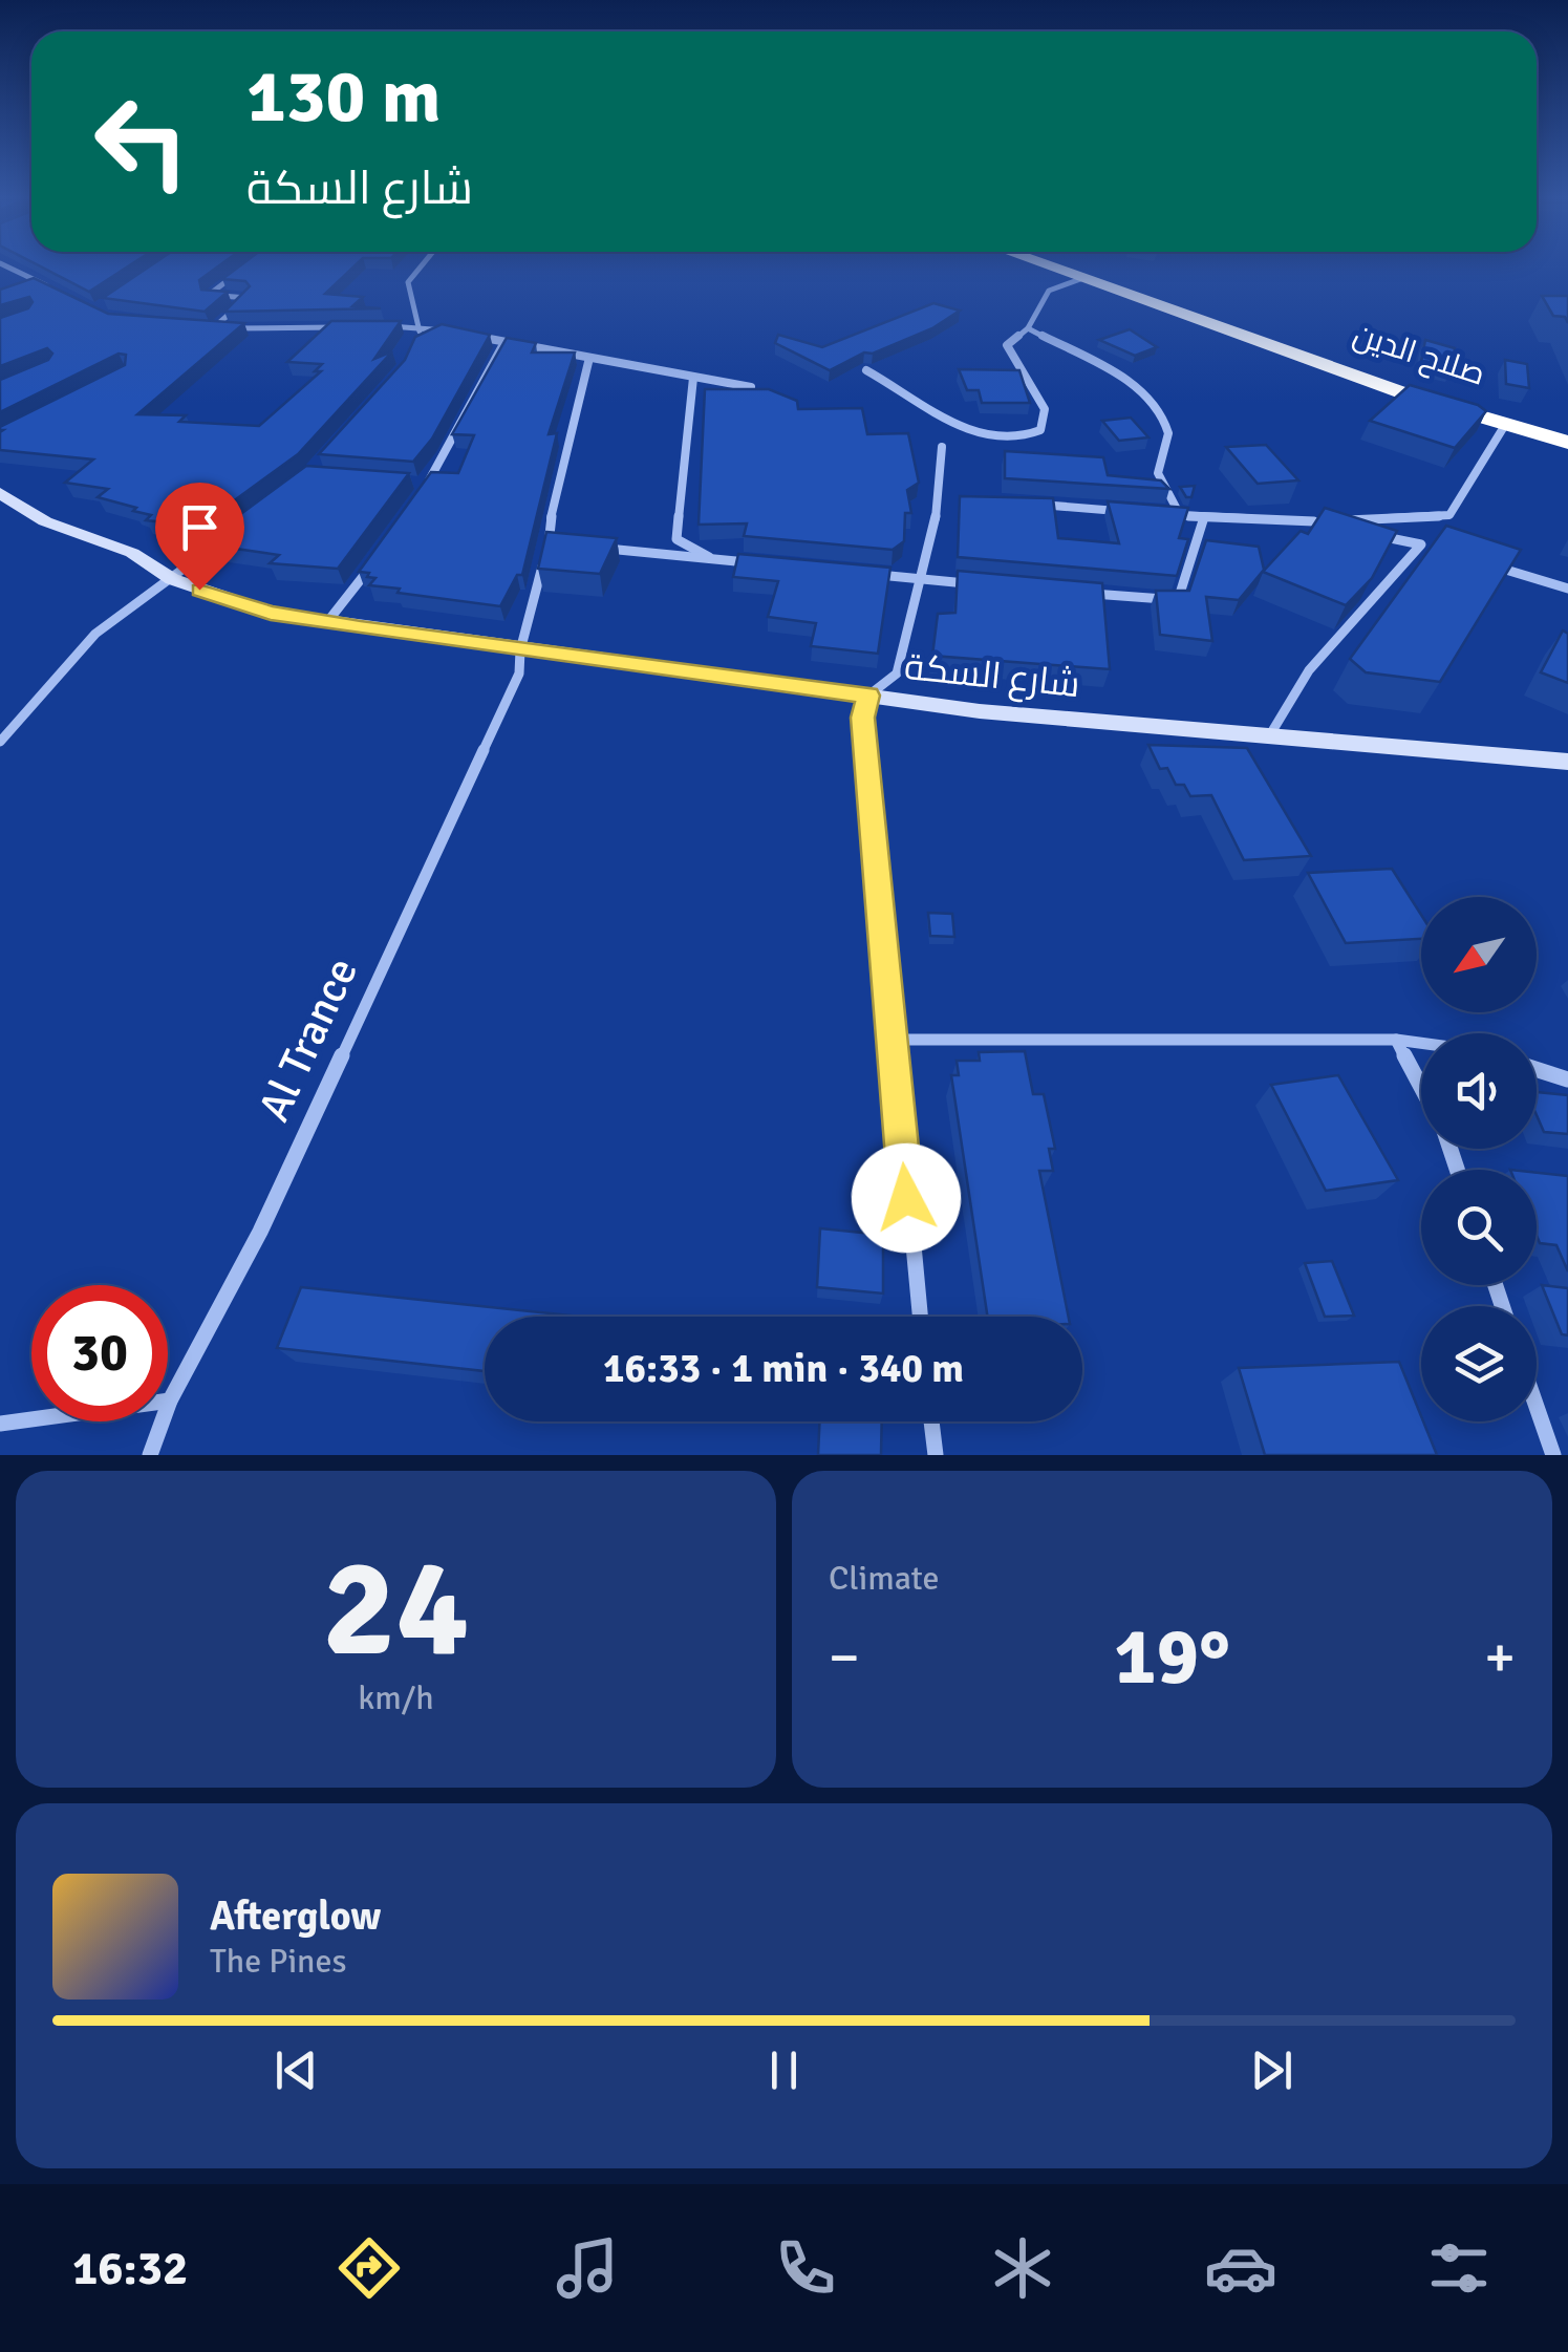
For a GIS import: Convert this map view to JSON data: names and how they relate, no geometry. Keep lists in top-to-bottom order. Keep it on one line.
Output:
{"streets":{"highway":["صلاح الدين"],"street":["شارع السكة","Al Trance"]},"crossings":[["شارع السكة","Al Trance"]],"north":"bottom left","page":{"turn":["130 m","شارع السكة"],"limit":"30","trip":"16:33 · 1 min · 340 m","tile":[["24","km/h"],"Climate"],"heat":["−","19°","+"],"song":["Afterglow","The Pines"],"tabs":"16:32"}}
